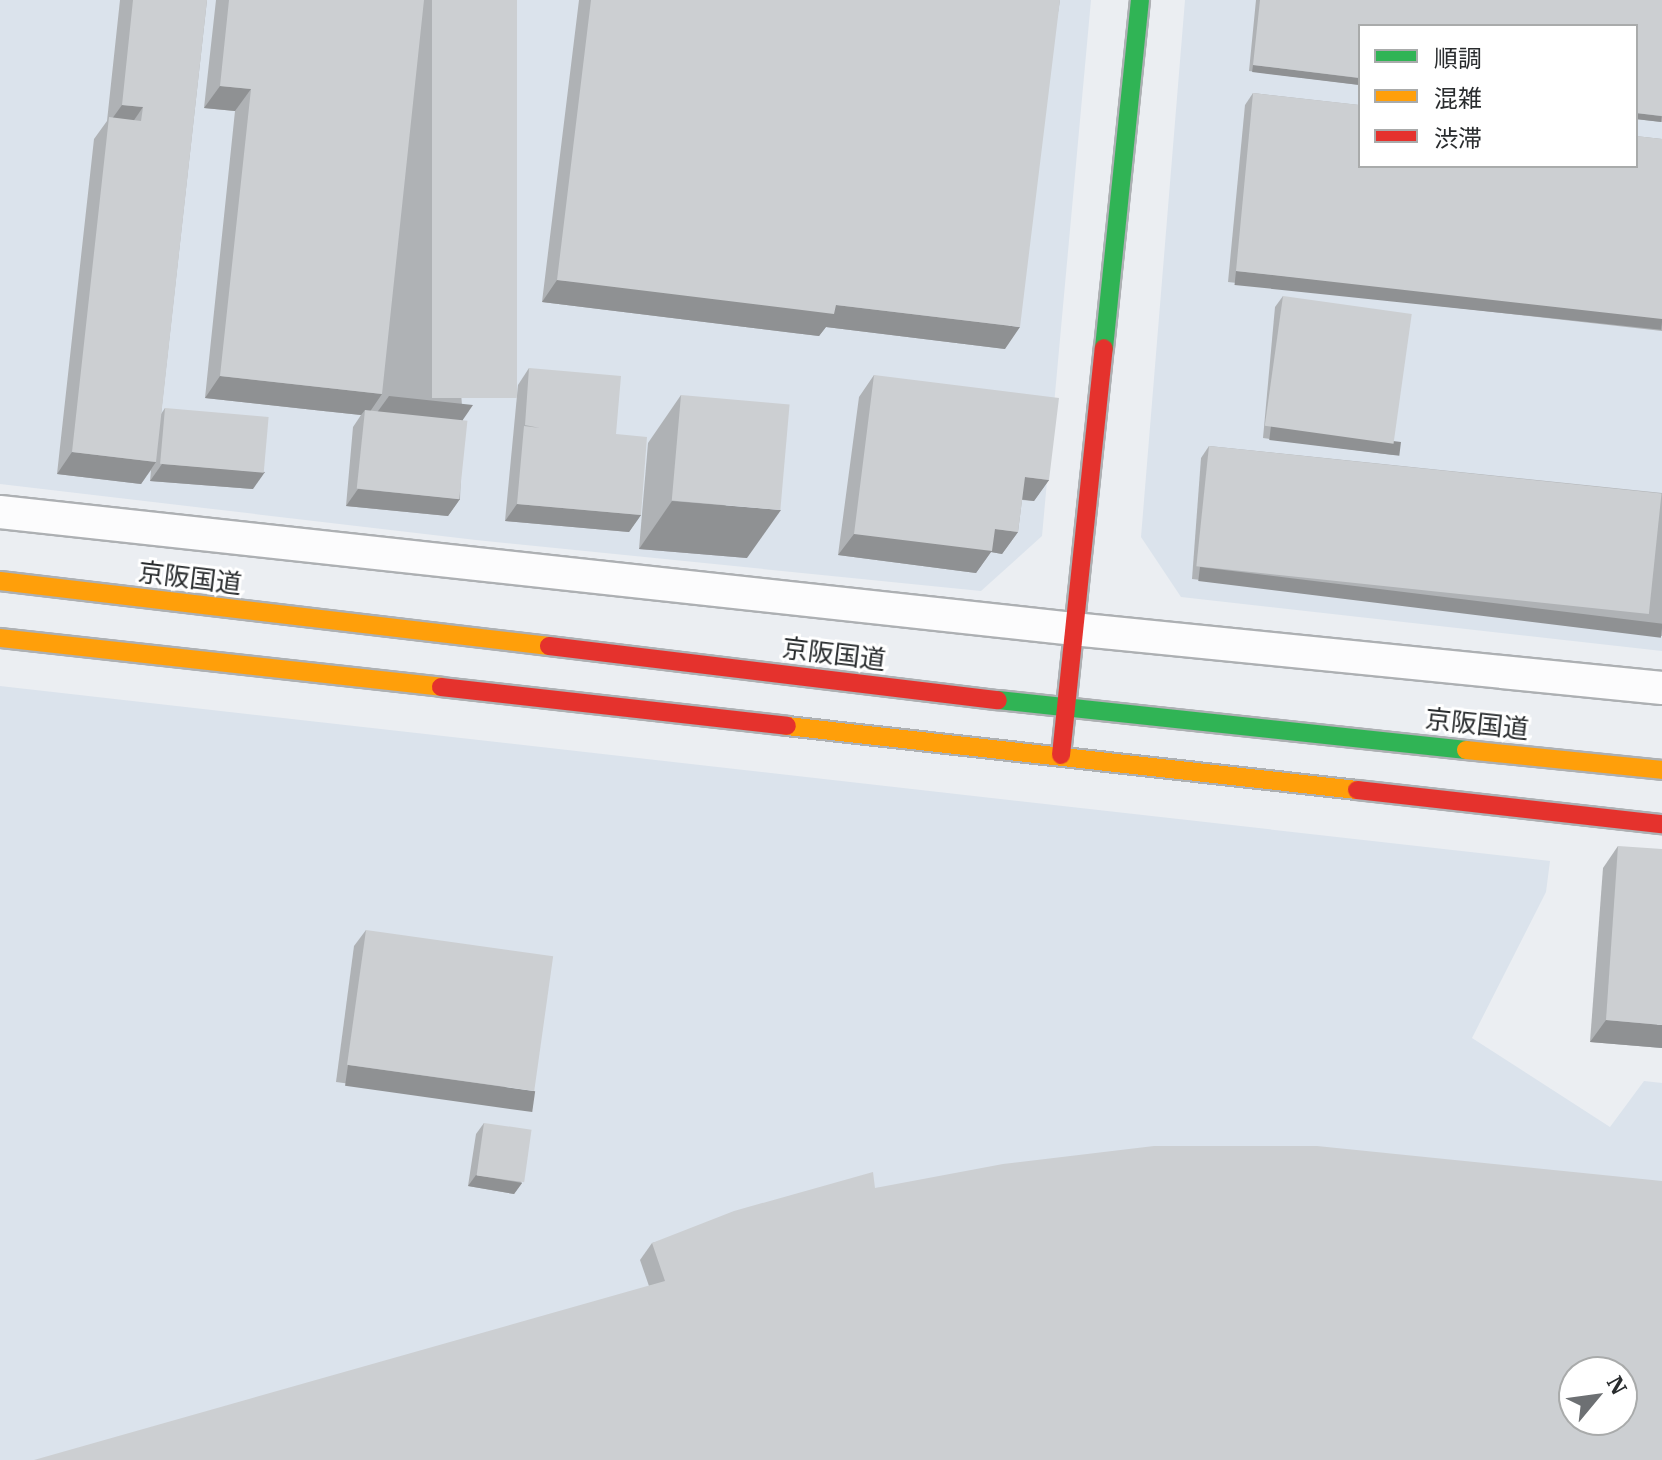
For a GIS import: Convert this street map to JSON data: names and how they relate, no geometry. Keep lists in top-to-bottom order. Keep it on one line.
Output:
{"streets":{"main road":["京阪国道"]},"legend":["順調","混雑","渋滞"],"north":"top right"}
